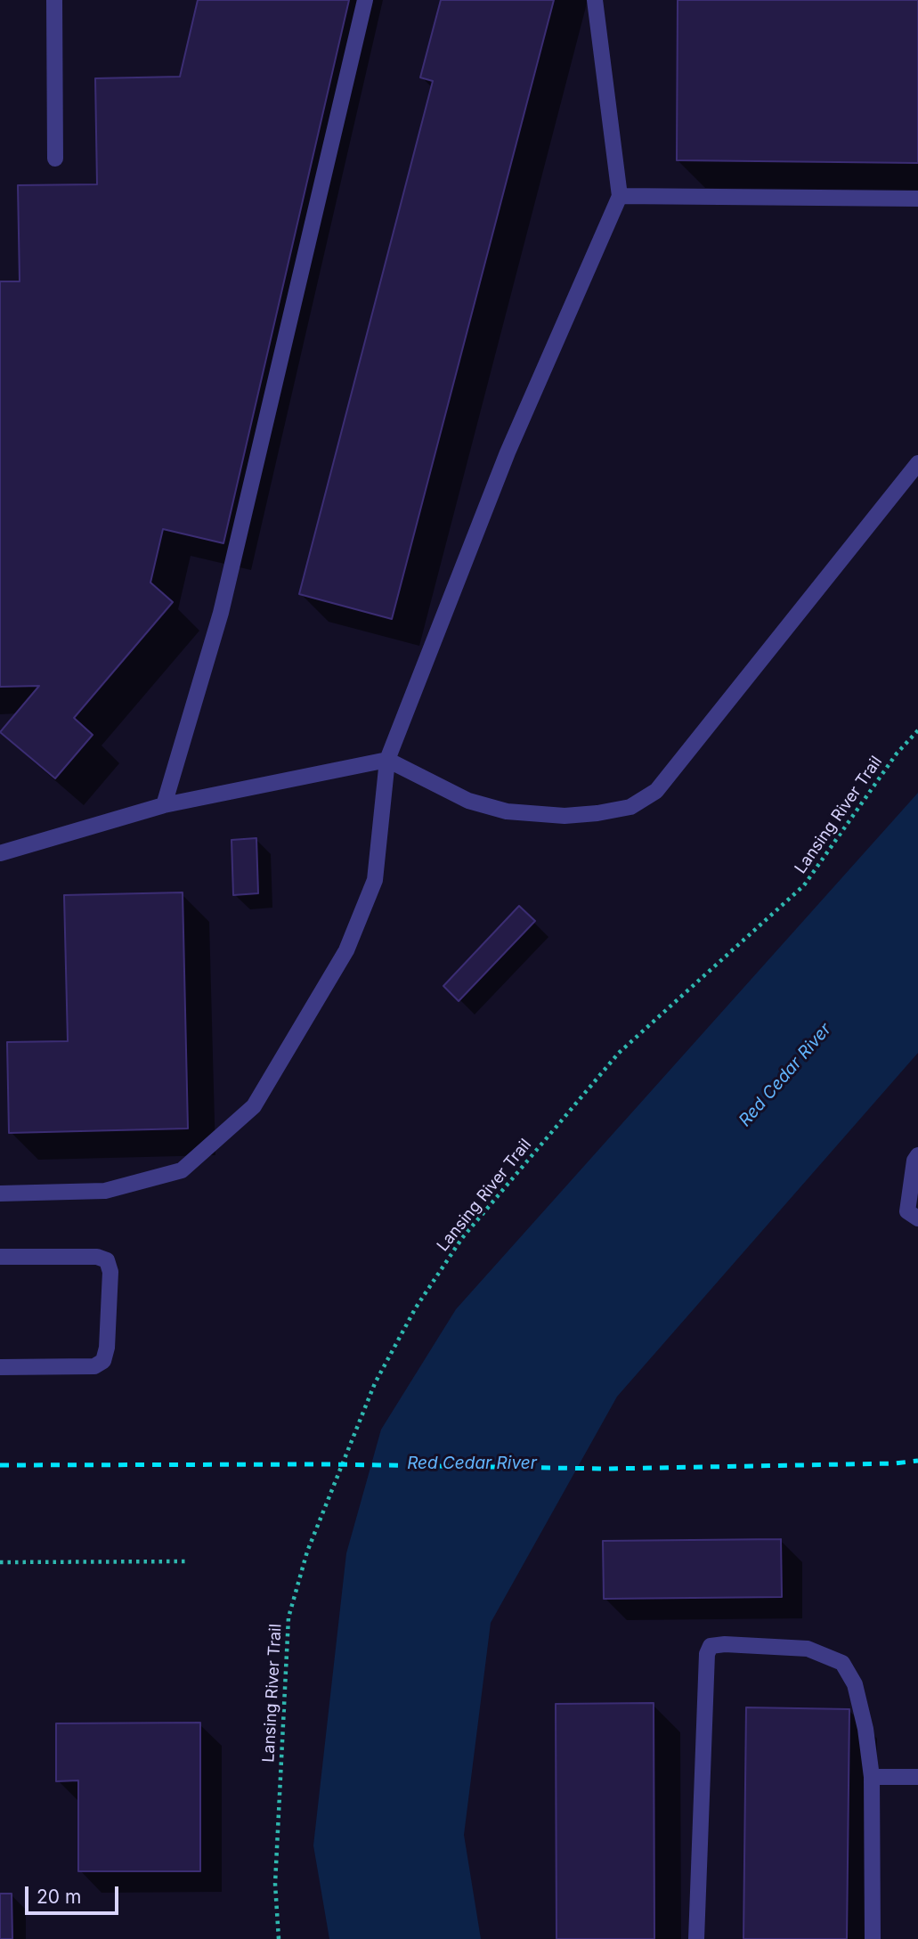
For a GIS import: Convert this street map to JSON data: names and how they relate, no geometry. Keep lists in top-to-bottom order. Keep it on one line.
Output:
{"streets":{"path":["Lansing River Trail"]},"water":["Red Cedar River"],"scale_bar":"20 m"}
